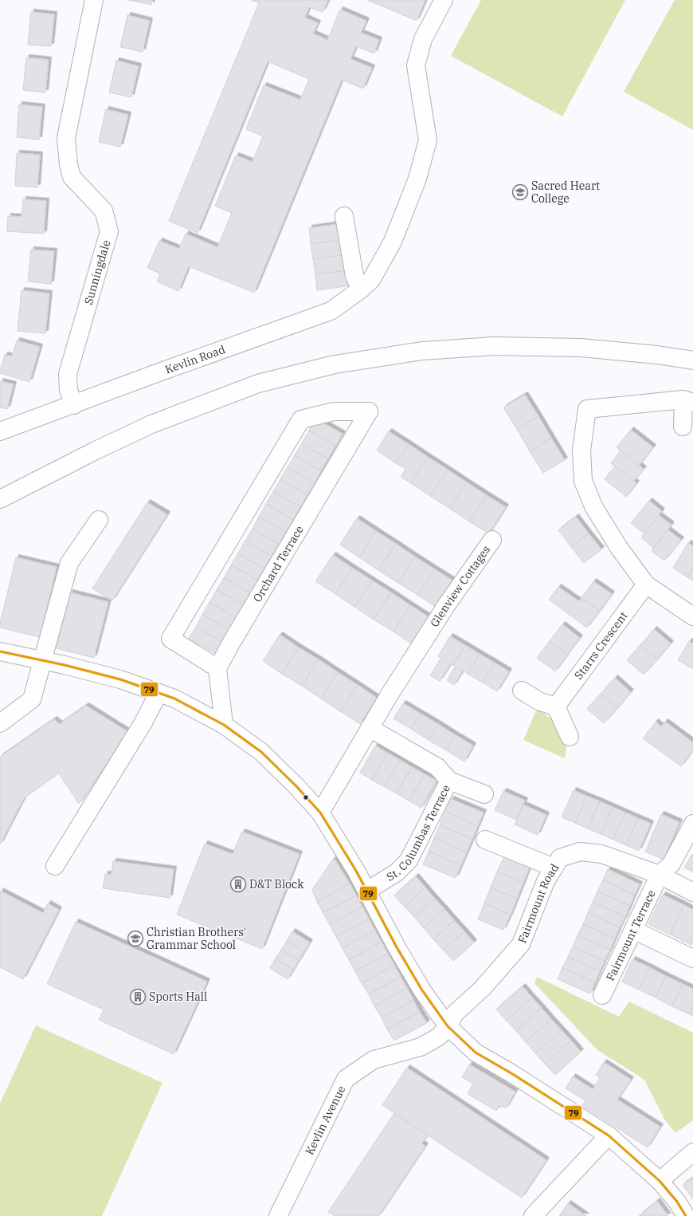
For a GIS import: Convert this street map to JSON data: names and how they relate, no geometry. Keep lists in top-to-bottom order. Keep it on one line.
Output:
{"streets":{"main road":["Sunningdale","Kevlin Road","Orchard Terrace","Glenview Cottages","Starrs Crescent","St. Columbas Terrace","Fairmount Road","Fairmount Terrace","Kevlin Avenue"]},"crossings":[["Sunningdale","Kevlin Road"],["Fairmount Road","Fairmount Terrace"],["Fairmount Road","Kevlin Avenue"]],"places":{"school or university":["Sacred Heart College","Christian Brothers' Grammar School"],"building":["D&T Block","Sports Hall"]},"lines":["transit line 79"]}
